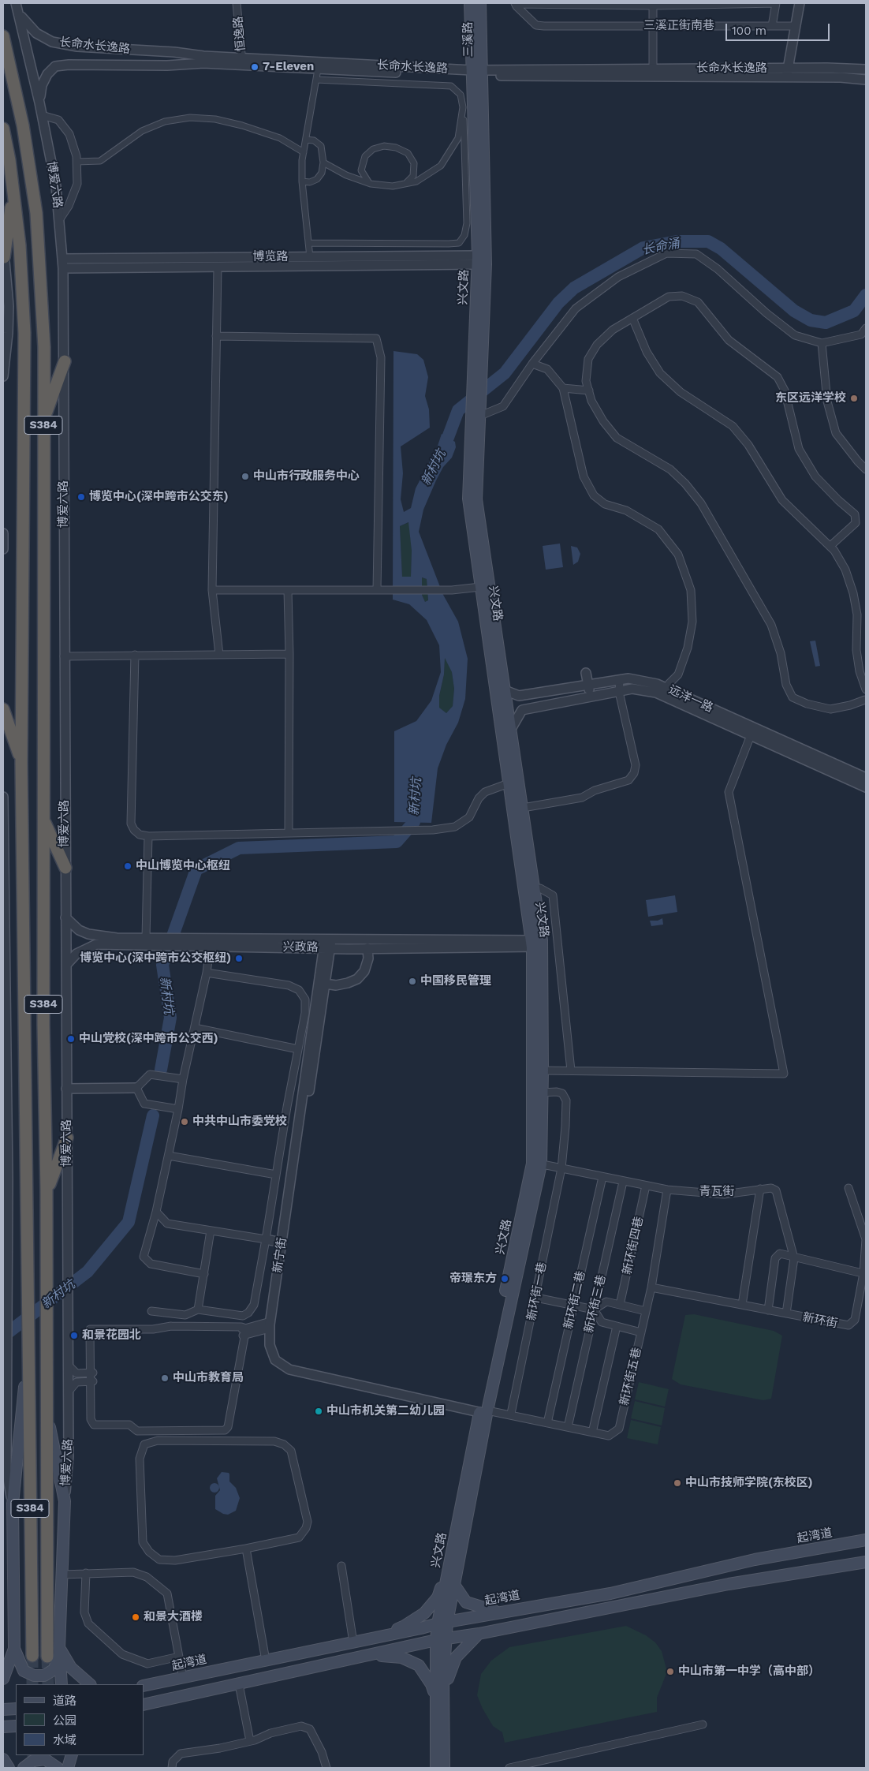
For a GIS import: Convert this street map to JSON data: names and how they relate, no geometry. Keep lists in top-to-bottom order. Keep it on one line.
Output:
{"streets":{"highway":["博爱六路","S384"],"main road":["三溪路","兴文路","起湾道"],"street":["三溪正街南巷","恒逸路","长命水长逸路","博览路","远洋一路","兴政路","青瓦街","新环街四巷","新宁街","新环街一巷","新环街二巷","新环街三巷","新环街","新环街五巷"]},"crossings":[["恒逸路","长命水长逸路"],["三溪路","长命水长逸路"],["三溪路","兴文路"],["长命水长逸路","博爱六路"],["长命水长逸路","兴文路"],["博爱六路","博览路"],["博爱六路","兴政路"],["博览路","兴文路"],["兴文路","远洋一路"],["兴文路","兴政路"],["兴文路","青瓦街"],["兴文路","新宁街"],["兴文路","新环街一巷"],["兴文路","新环街五巷"],["兴文路","起湾道"],["兴政路","新宁街"],["青瓦街","新环街四巷"],["青瓦街","新环街一巷"],["青瓦街","新环街二巷"],["青瓦街","新环街三巷"],["青瓦街","新环街"],["青瓦街","新环街五巷"],["新宁街","新环街五巷"],["新环街一巷","新环街五巷"],["新环街二巷","新环街五巷"],["新环街三巷","新环街五巷"],["新环街","新环街五巷"]],"water":["长命涌","新村坑"],"places":["7-Eleven","东区远洋学校","中山市行政服务中心","博览中心(深中跨市公交东)","中山博览中心枢纽","博览中心(深中跨市公交枢纽)","中国移民管理","中山党校(深中跨市公交西)","中共中山市委党校","帝璟东方","和景花园北","中山市教育局","中山市机关第二幼儿园","中山市技师学院(东校区)","和景大酒楼","中山市第一中学（高中部）"],"legend":["道路","公园","水域"],"scale_bar":"100 m"}
